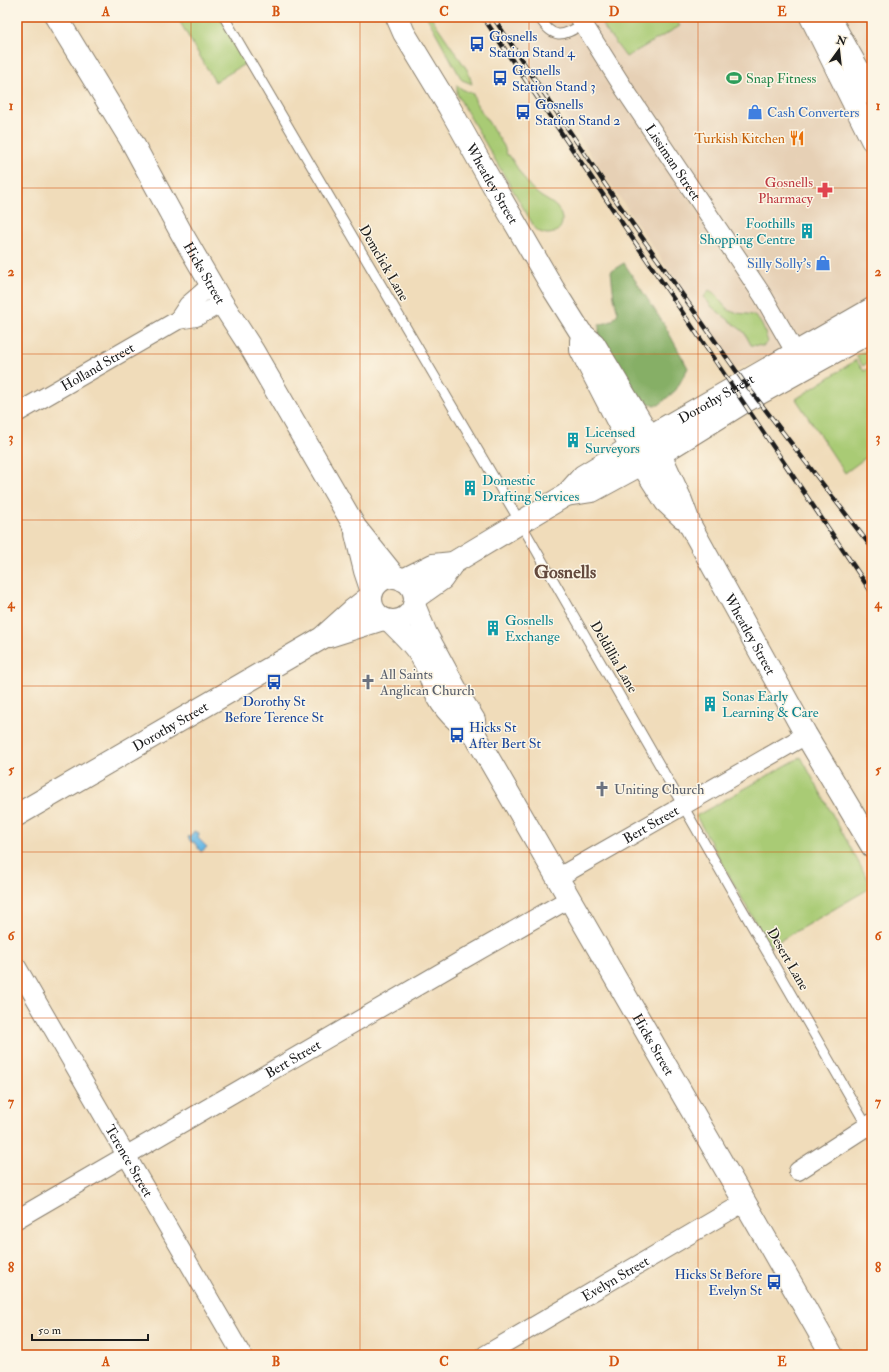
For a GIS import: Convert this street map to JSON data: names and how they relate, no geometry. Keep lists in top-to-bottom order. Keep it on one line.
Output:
{"streets":{"main road":["Wheatley Street","Hicks Street","Dorothy Street"],"street":["Lissiman Street","Holland Street","Bert Street","Terence Street","Evelyn Street"],"lane":["Demclick Lane","Deldillia Lane","Desert Lane"]},"crossings":[["Lissiman Street","Dorothy Street"],["Wheatley Street","Dorothy Street"],["Wheatley Street","Bert Street"],["Demclick Lane","Dorothy Street"],["Demclick Lane","Deldillia Lane"],["Hicks Street","Holland Street"],["Hicks Street","Dorothy Street"],["Hicks Street","Bert Street"],["Hicks Street","Evelyn Street"],["Dorothy Street","Deldillia Lane"],["Deldillia Lane","Bert Street"],["Deldillia Lane","Desert Lane"],["Bert Street","Desert Lane"],["Bert Street","Terence Street"]],"districts":["Gosnells"],"places":{"bus stop":["Gosnells Station Stand 4","Gosnells Station Stand 3","Gosnells Station Stand 2","Dorothy St Before Terence St","Hicks St After Bert St","Hicks St Before Evelyn St"],"sports":["Snap Fitness"],"shop":["Cash Converters","Silly Solly’s"],"restaurant":["Turkish Kitchen"],"pharmacy":["Gosnells Pharmacy"],"building":["Foothills Shopping Centre","Licensed Surveyors","Domestic Drafting Services","Gosnells Exchange","Sonas Early Learning & Care"],"church":["All Saints Anglican Church","Uniting Church"]},"scale_bar":"50 m","north":"top","grid":{"columns":["A","B","C","D","E"],"rows":["1","2","3","4","5","6","7","8"]}}
